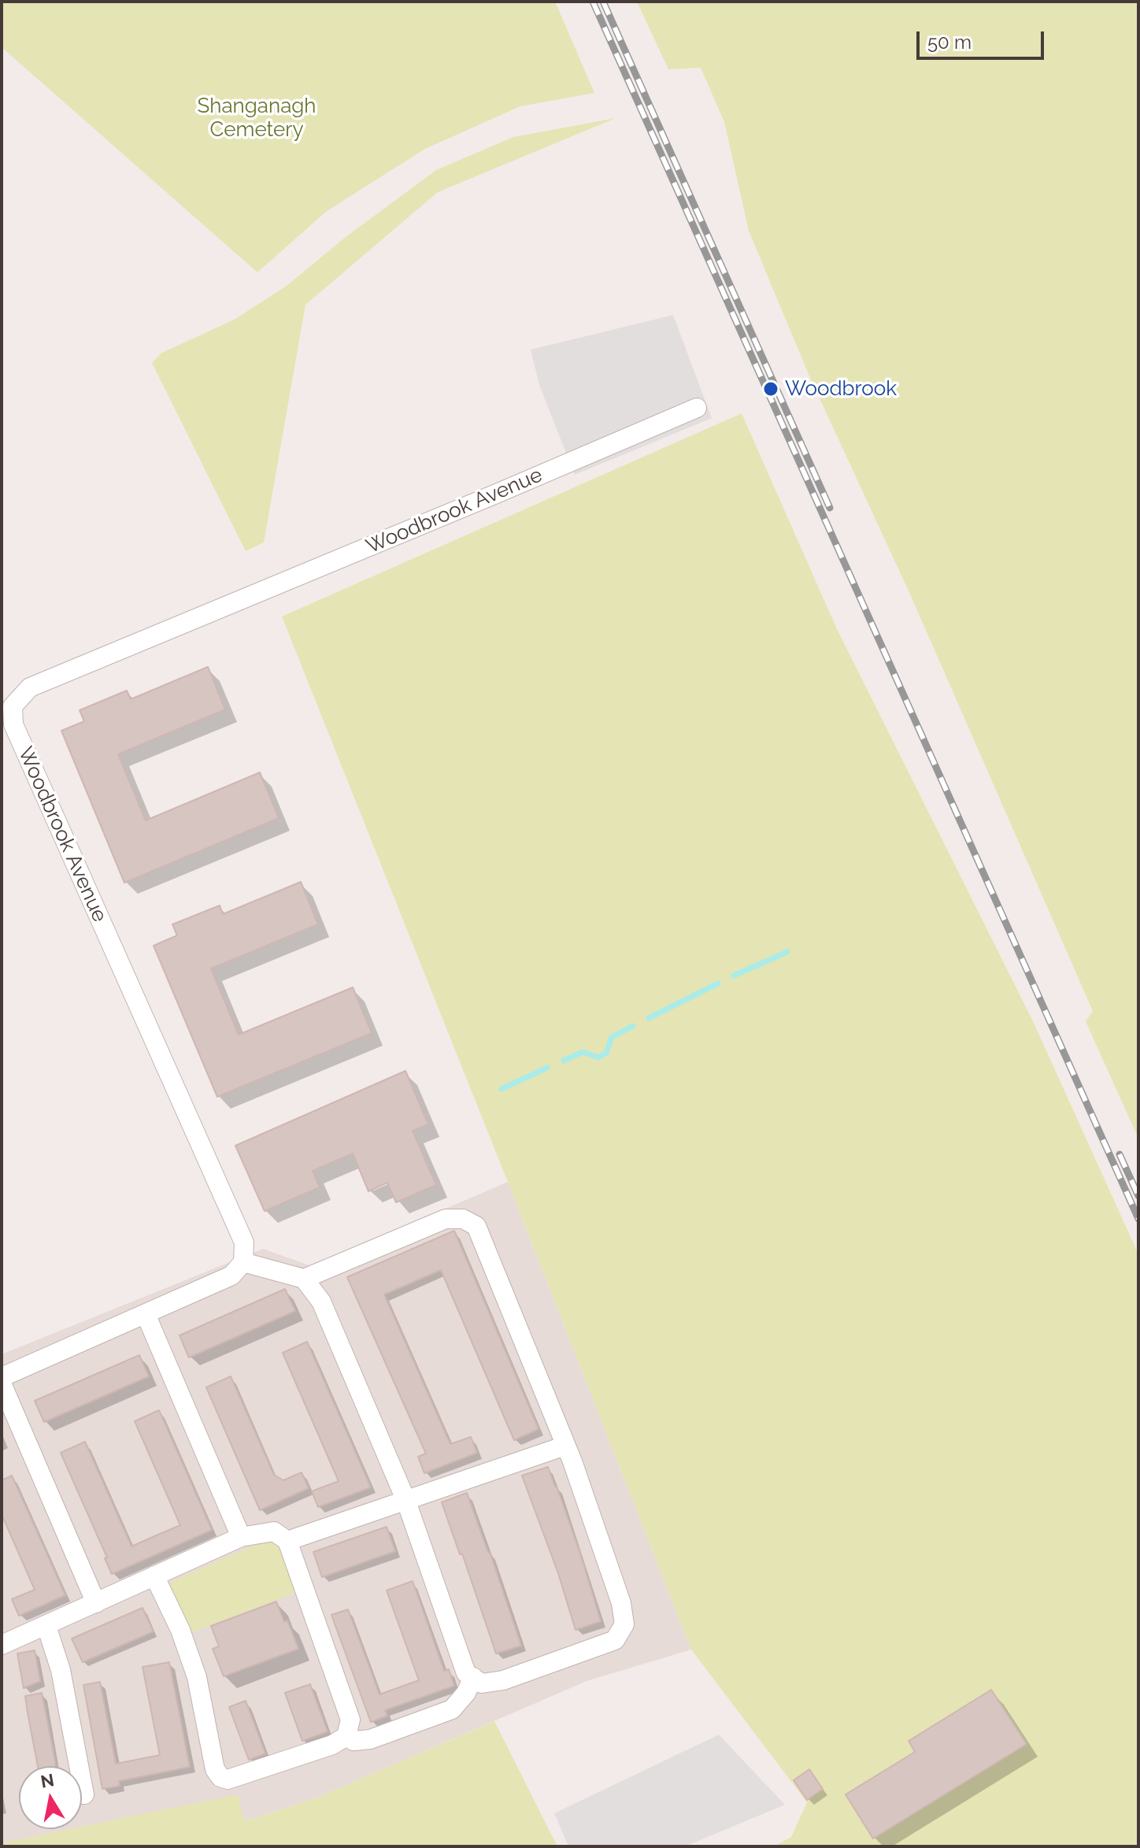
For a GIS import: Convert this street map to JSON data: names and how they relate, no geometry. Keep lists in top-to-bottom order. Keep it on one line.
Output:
{"streets":{"street":["Woodbrook Avenue"]},"parks":["Shanganagh Cemetery"],"places":["Woodbrook"],"scale_bar":"50 m","north":"top"}
